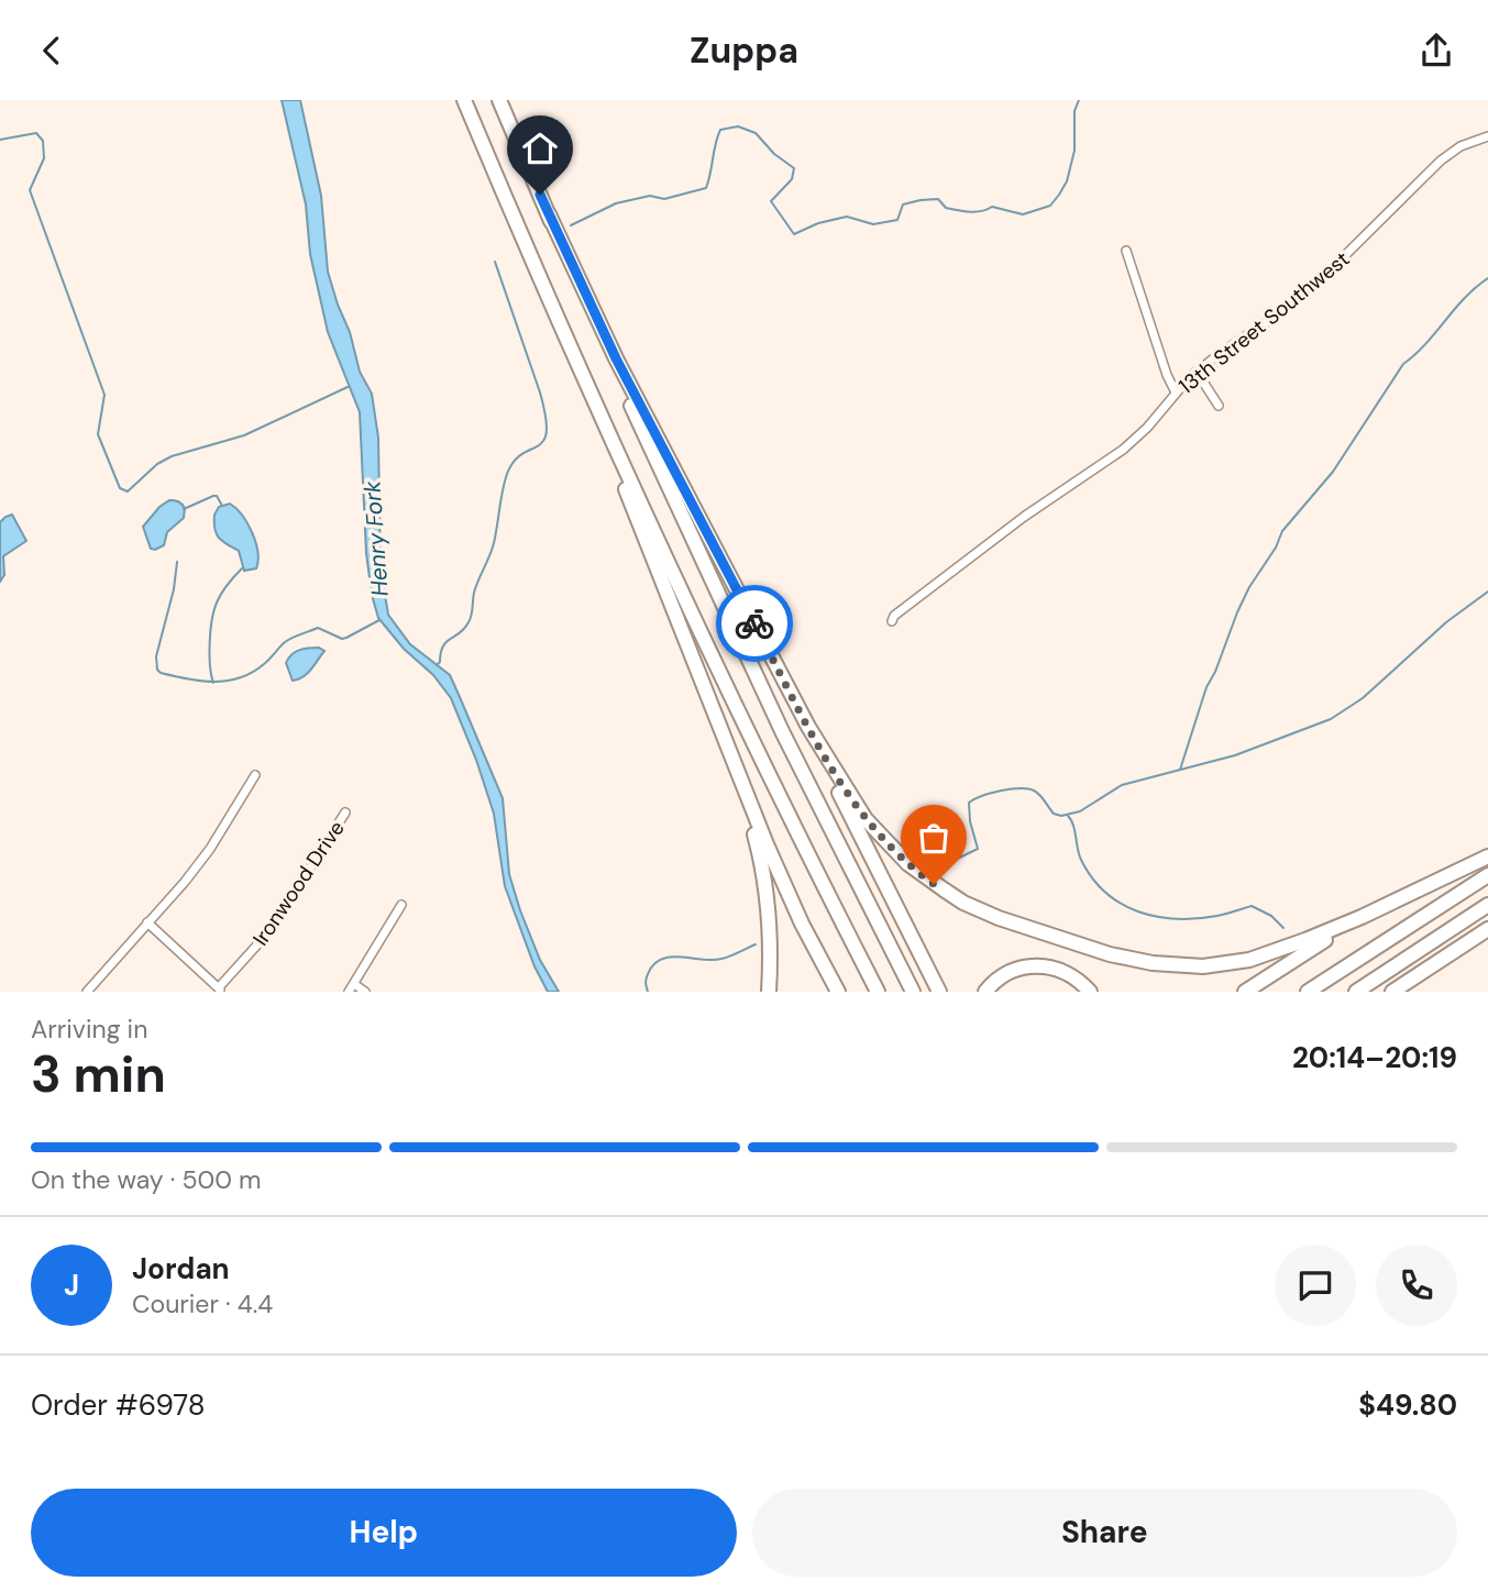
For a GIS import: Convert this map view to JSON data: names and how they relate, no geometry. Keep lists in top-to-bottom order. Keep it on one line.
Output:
{"streets":{"street":["13th Street Southwest","Ironwood Drive"]},"water":["Henry Fork"],"page":{"header":"Zuppa","heading":["3 min","Arriving in","20:14–20:19"],"panel":["Jordan","Courier · 4.4","Order #6978","$49.80"],"bar":"On the way · 500 m","round":"J","buttons":["Help","Share"]}}
